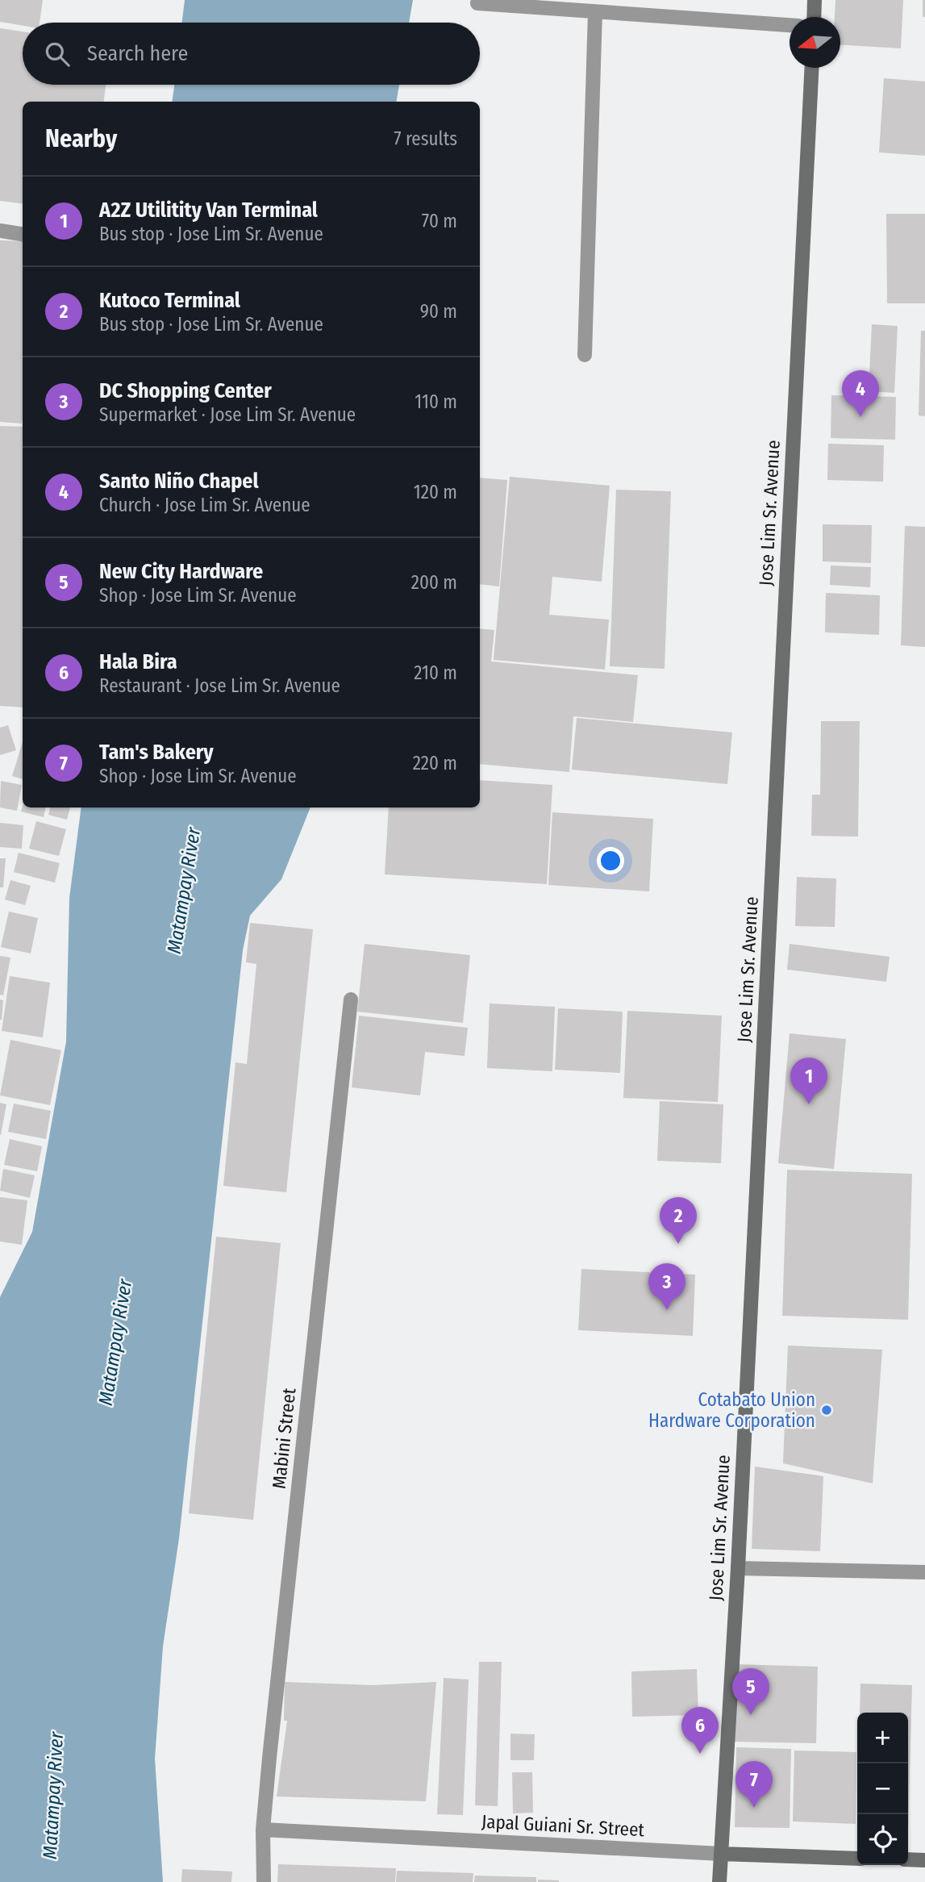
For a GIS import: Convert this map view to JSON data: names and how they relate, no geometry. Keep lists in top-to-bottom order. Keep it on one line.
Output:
{"streets":{"main road":["Jose Lim Sr. Avenue","Japal Guiani Sr. Street"],"street":["Mabini Street"]},"crossings":[["Jose Lim Sr. Avenue","Japal Guiani Sr. Street"],["Mabini Street","Japal Guiani Sr. Street"]],"water":["Matampay River"],"places":["Cotabato Union Hardware Corporation"],"north":"left","page":{"search":"Search here","heading":["Nearby","7 results"],"list":[{"mark":"1","name":"A2Z Utilitity Van Terminal","note":"Bus stop · Jose Lim Sr. Avenue","value":"70 m"},{"mark":"2","name":"Kutoco Terminal","note":"Bus stop · Jose Lim Sr. Avenue","value":"90 m"},{"mark":"3","name":"DC Shopping Center","note":"Supermarket · Jose Lim Sr. Avenue","value":"110 m"},{"mark":"4","name":"Santo Niño Chapel","note":"Church · Jose Lim Sr. Avenue","value":"120 m"},{"mark":"5","name":"New City Hardware","note":"Shop · Jose Lim Sr. Avenue","value":"200 m"},{"mark":"6","name":"Hala Bira","note":"Restaurant · Jose Lim Sr. Avenue","value":"210 m"},{"mark":"7","name":"Tam's Bakery","note":"Shop · Jose Lim Sr. Avenue","value":"220 m"}],"pins":["4","1","2","3","5","6","7"],"map_buttons":["+","−"]}}
